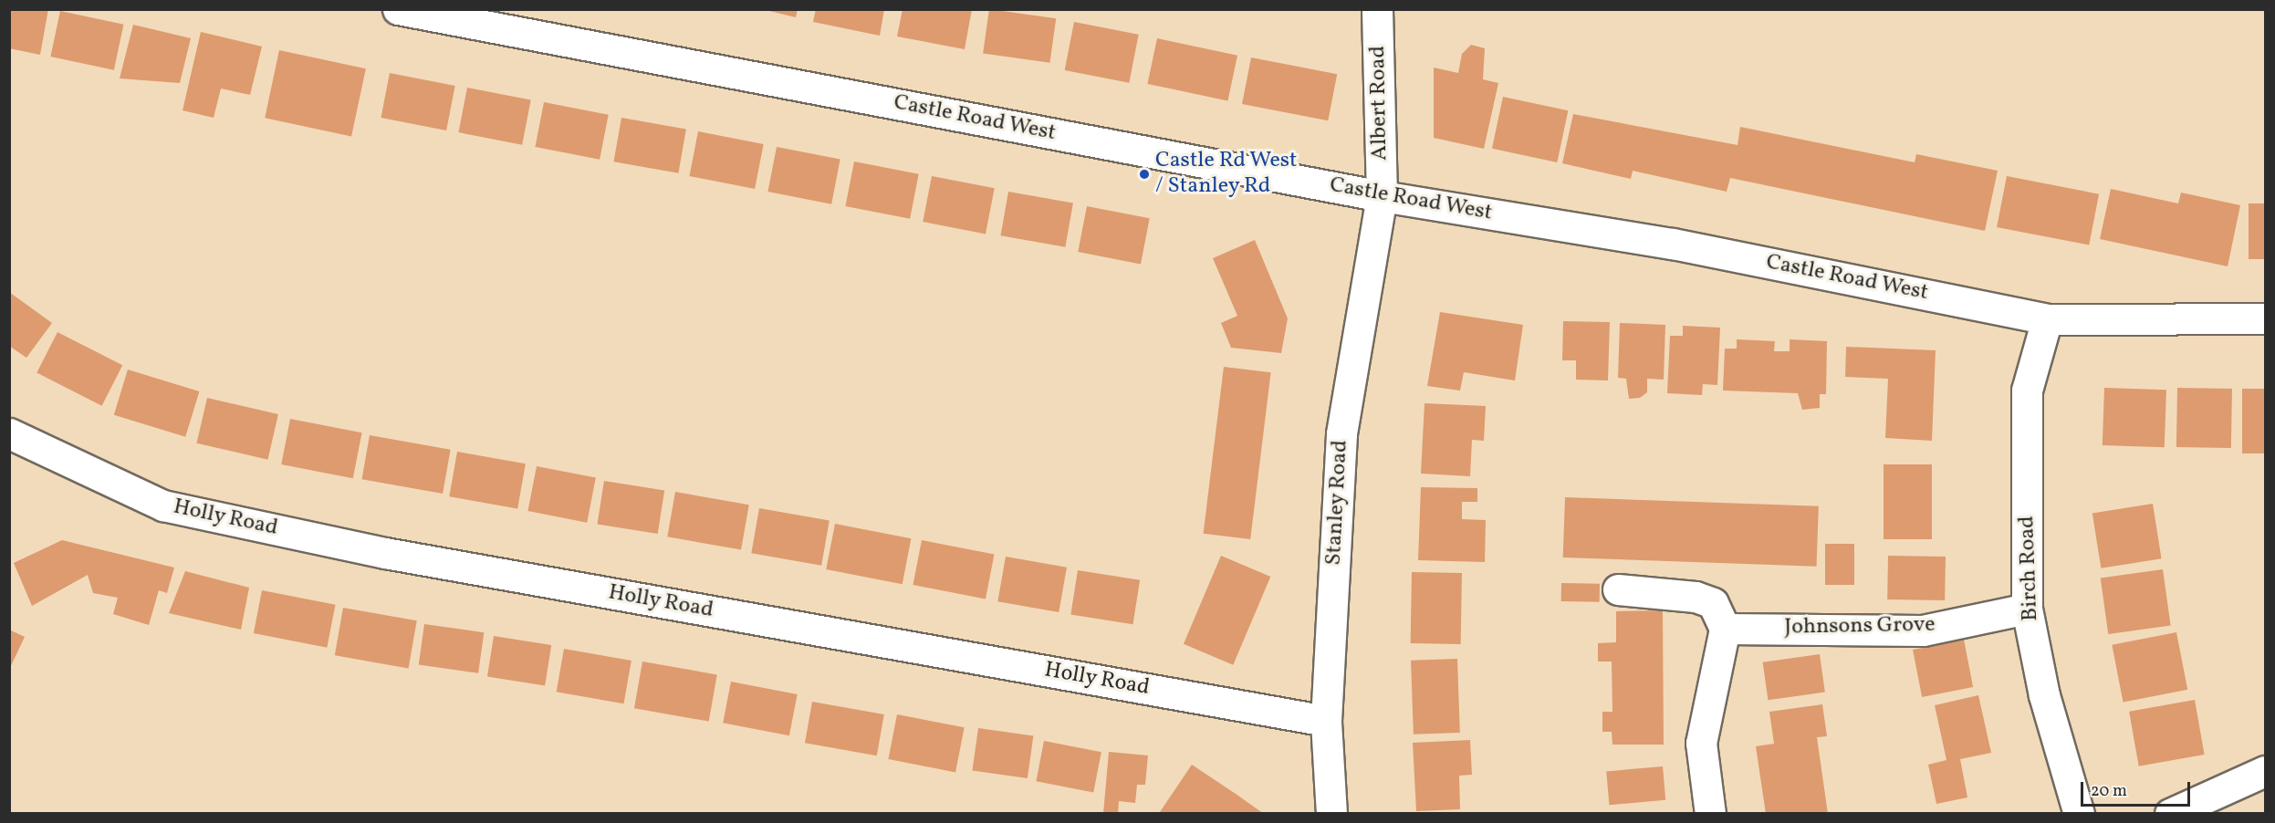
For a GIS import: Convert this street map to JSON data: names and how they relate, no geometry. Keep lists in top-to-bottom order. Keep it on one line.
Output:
{"streets":{"street":["Albert Road","Castle Road West","Stanley Road","Holly Road","Birch Road","Johnsons Grove"]},"crossings":[["Albert Road","Castle Road West"],["Albert Road","Stanley Road"],["Castle Road West","Stanley Road"],["Castle Road West","Birch Road"],["Stanley Road","Holly Road"],["Birch Road","Johnsons Grove"]],"places":["Castle Rd West / Stanley Rd"],"scale_bar":"20 m"}
